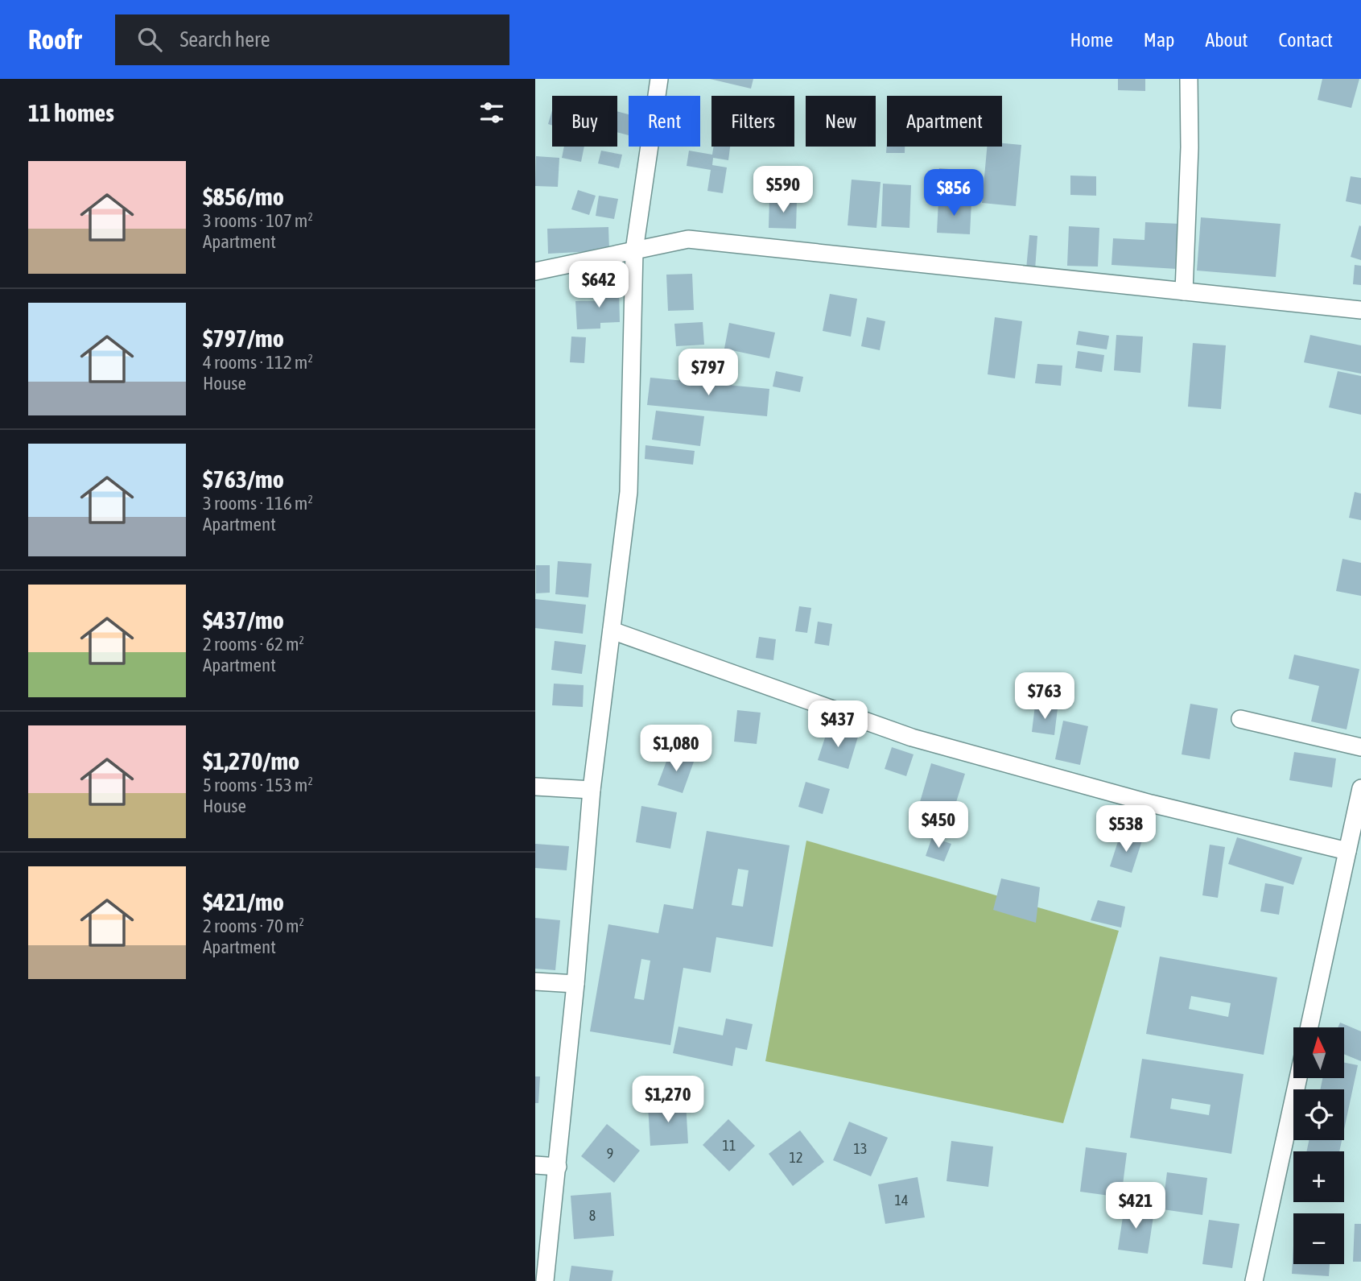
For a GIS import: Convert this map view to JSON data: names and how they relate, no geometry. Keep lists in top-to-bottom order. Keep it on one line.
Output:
{"house_numbers":["11","13","9","12","14","8"],"north":"top","page":{"header":"Roofr","search":"Search here","nav":["Home","Map","About","Contact"],"heading":"11 homes","chip":["Buy","Rent","Filters","New","Apartment"],"list":[{"name":"$856/mo","note":"3 rooms · 107 m² · Apartment"},{"name":"$797/mo","note":"4 rooms · 112 m² · House"},{"name":"$763/mo","note":"3 rooms · 116 m² · Apartment"},{"name":"$437/mo","note":"2 rooms · 62 m² · Apartment"},{"name":"$1,270/mo","note":"5 rooms · 153 m² · House"},{"name":"$421/mo","note":"2 rooms · 70 m² · Apartment"}],"price":["$590","$856","$642","$797","$763","$437","$1,080","$450","$538","$1,270","$421"],"map_buttons":["+","−"]}}
